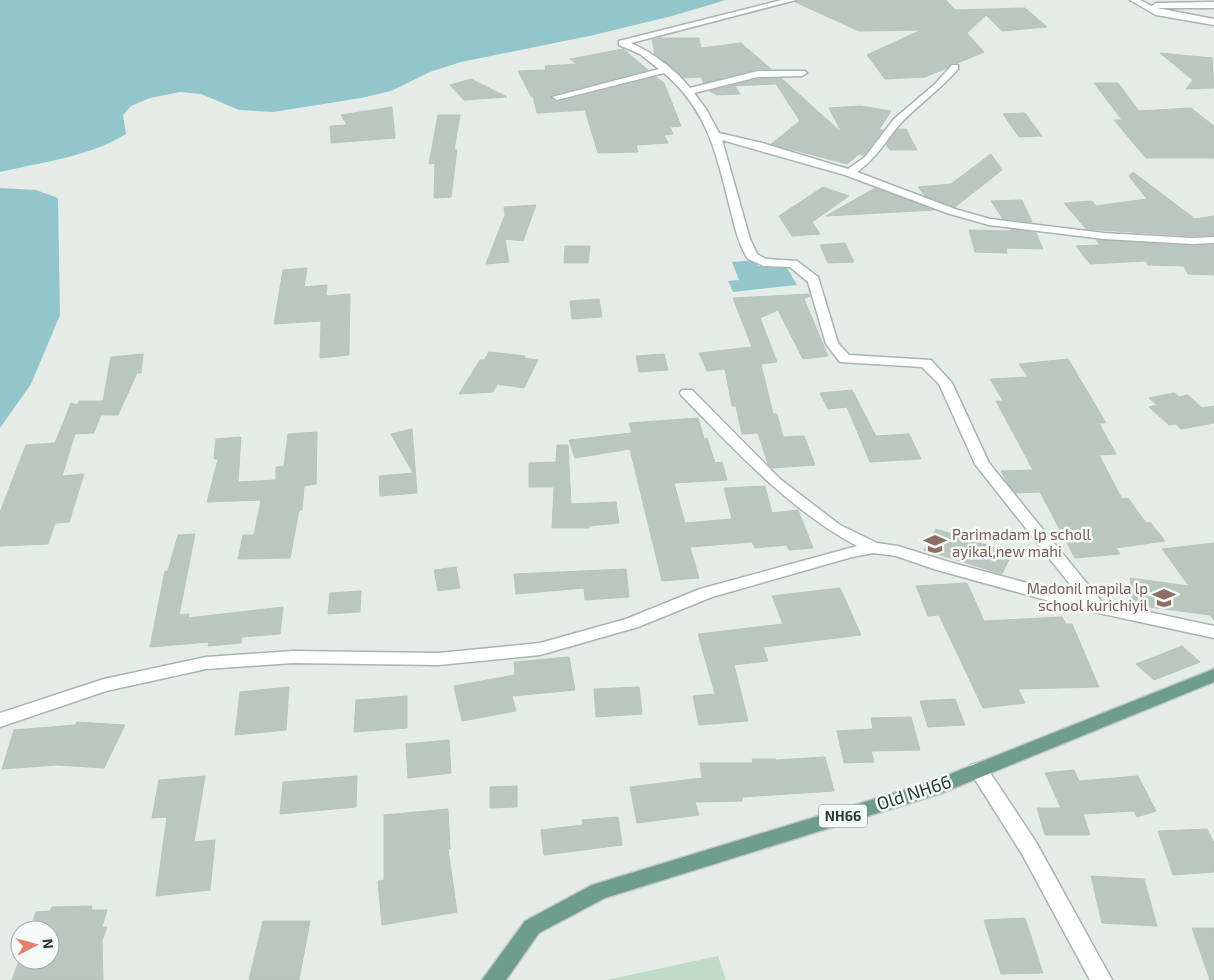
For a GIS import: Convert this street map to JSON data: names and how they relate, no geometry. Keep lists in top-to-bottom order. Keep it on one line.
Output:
{"streets":{"main road":["Old NH66","NH66"]},"places":{"school or university":["Parimadam lp scholl ayikal,new mahi","Madonil mapila lp school kurichiyil"]},"north":"right"}
